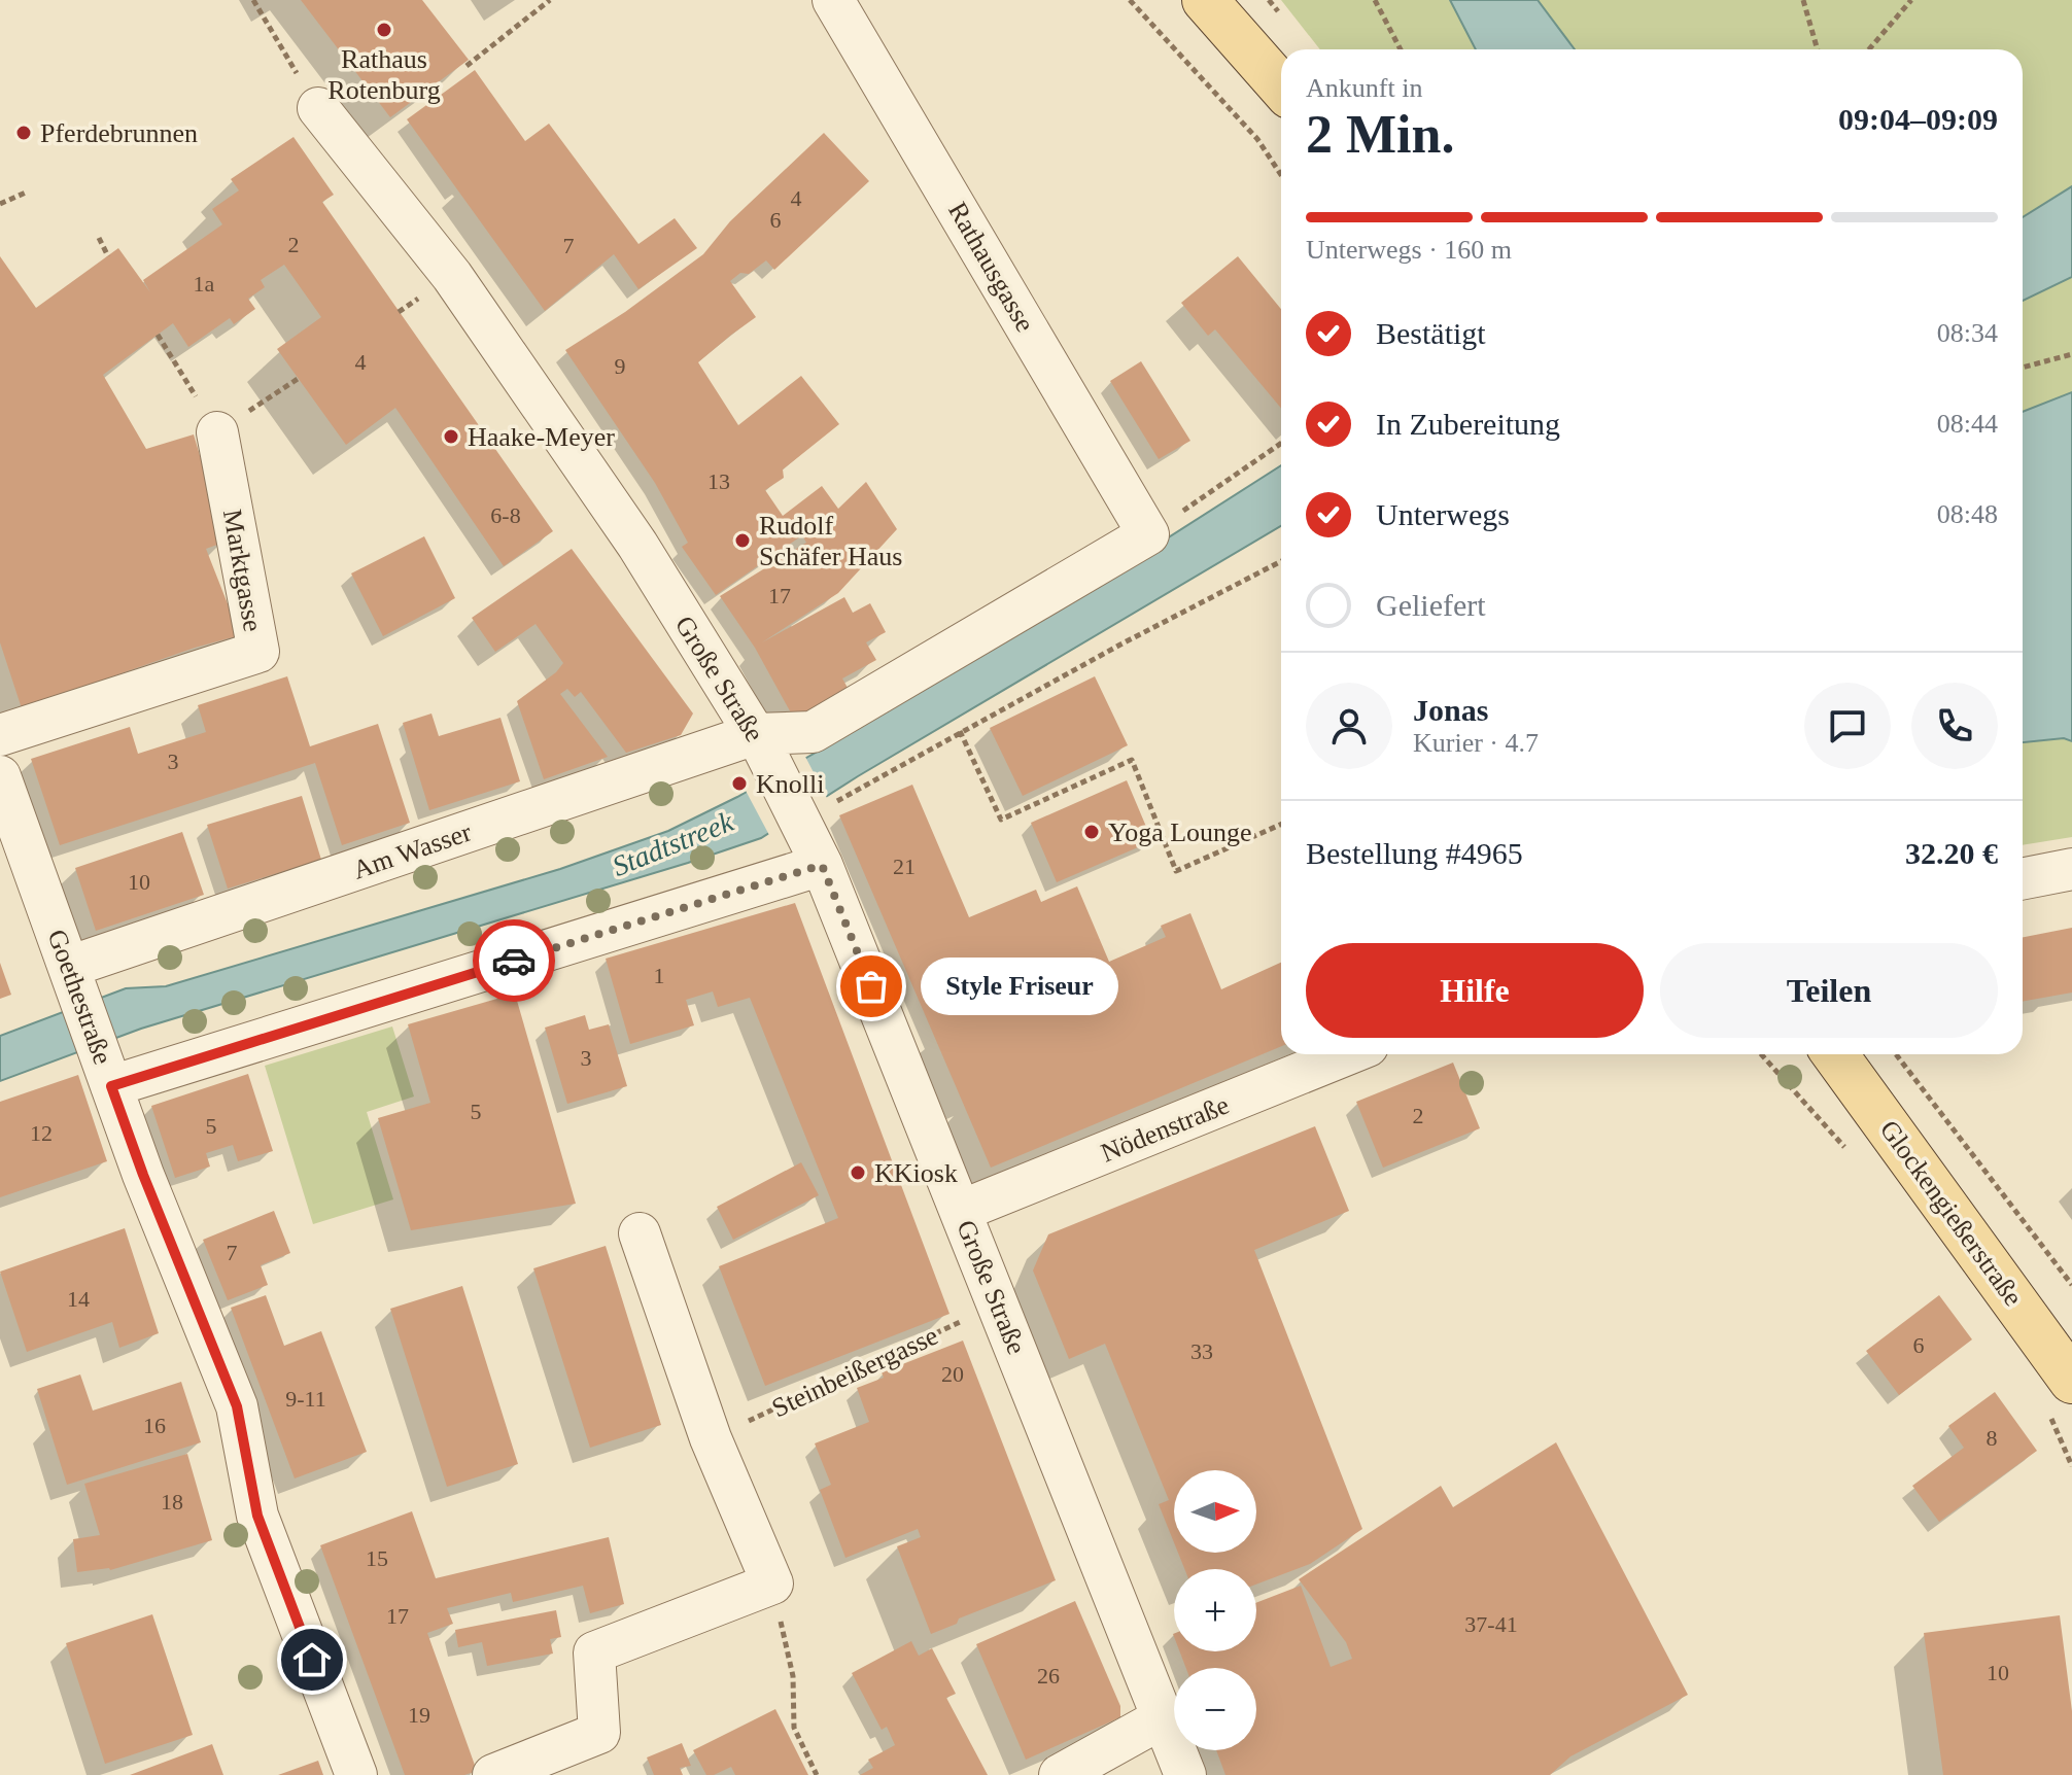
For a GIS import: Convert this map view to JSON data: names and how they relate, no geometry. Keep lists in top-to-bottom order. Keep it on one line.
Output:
{"streets":{"main road":["Glockengießerstraße"],"street":["Rathausgasse","Marktgasse","Große Straße","Am Wasser","Goethestraße","Nödenstraße"],"path":["Steinbeißergasse"]},"crossings":[["Rathausgasse","Am Wasser"],["Große Straße","Am Wasser"],["Große Straße","Nödenstraße"],["Große Straße","Steinbeißergasse"],["Am Wasser","Goethestraße"]],"water":["Stadtstreek"],"places":["Rathaus Rotenburg","Pferdebrunnen","Haake-Meyer","Rudolf Schäfer Haus","Knolli","Yoga Lounge","Style Friseur","KKiosk"],"house_numbers":["4","6","2","7","1a","4","9","13","6-8","17","3","21","10","1","3","5","2","5","12","7","14","6","33","20","9-11","16","8","18","15","17","37-41","10","26","19"],"north":"right","page":{"heading":["2 Min.","Ankunft in","09:04–09:09"],"panel":["Jonas","Kurier · 4.7","Bestellung #4965","32.20 €"],"bar":"Unterwegs · 160 m","list":[["Bestätigt","08:34"],["In Zubereitung","08:44"],["Unterwegs","08:48"],"Geliefert"],"buttons":["Hilfe","Teilen"],"bubble":"Style Friseur","map_buttons":["+","−"]}}
